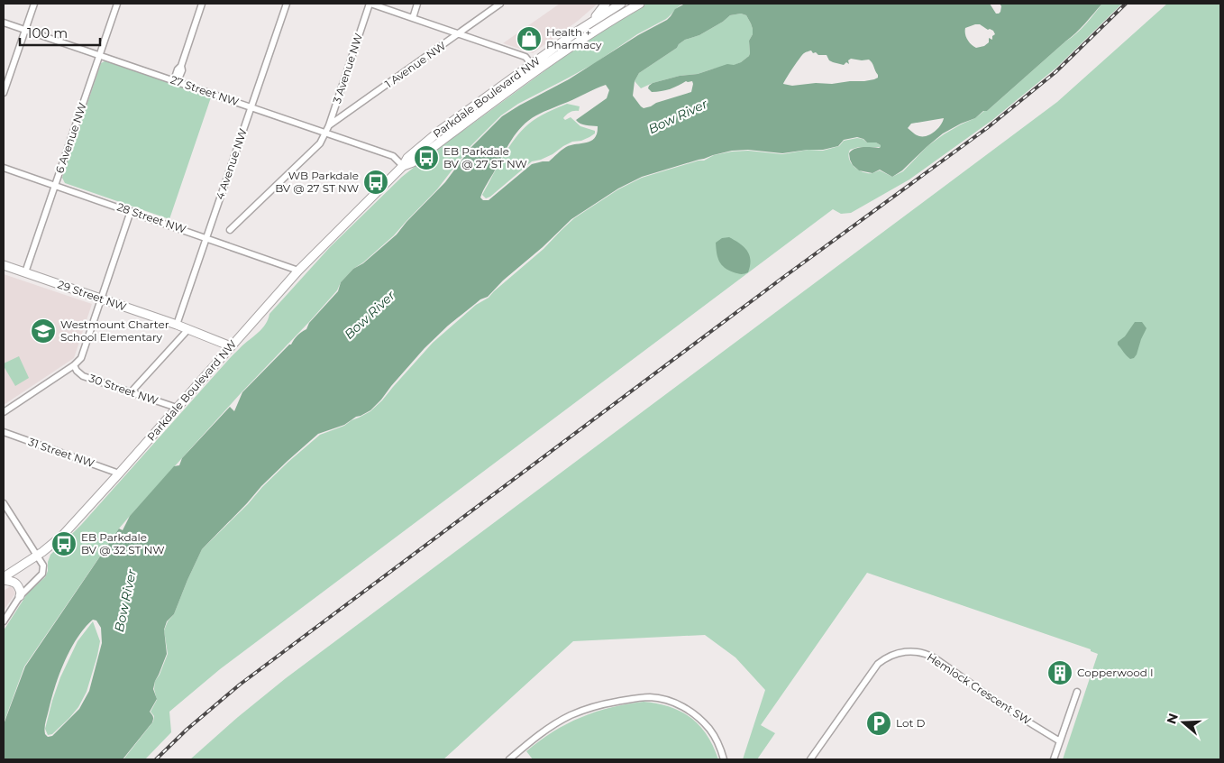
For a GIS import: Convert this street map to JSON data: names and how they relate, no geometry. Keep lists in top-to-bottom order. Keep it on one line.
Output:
{"streets":{"main road":["Parkdale Boulevard NW","29 Street NW"],"street":["1 Avenue NW","3 Avenue NW","27 Street NW","6 Avenue NW","4 Avenue NW","28 Street NW","30 Street NW","31 Street NW","Hemlock Crescent SW"]},"crossings":[["1 Avenue NW","3 Avenue NW"],["3 Avenue NW","27 Street NW"],["27 Street NW","Parkdale Boulevard NW"],["27 Street NW","6 Avenue NW"],["27 Street NW","4 Avenue NW"],["Parkdale Boulevard NW","28 Street NW"],["Parkdale Boulevard NW","29 Street NW"],["Parkdale Boulevard NW","30 Street NW"],["Parkdale Boulevard NW","31 Street NW"],["6 Avenue NW","28 Street NW"],["6 Avenue NW","29 Street NW"],["4 Avenue NW","28 Street NW"],["4 Avenue NW","29 Street NW"]],"water":["Bow River"],"places":{"shop":["Health + Pharmacy"],"bus stop":["EB Parkdale BV @ 27 ST NW","WB Parkdale BV @ 27 ST NW","EB Parkdale BV @ 32 ST NW"],"school or university":["Westmount Charter School Elementary"],"building":["Copperwood I"],"parking":["Lot D"]},"scale_bar":"100 m","north":"left"}
